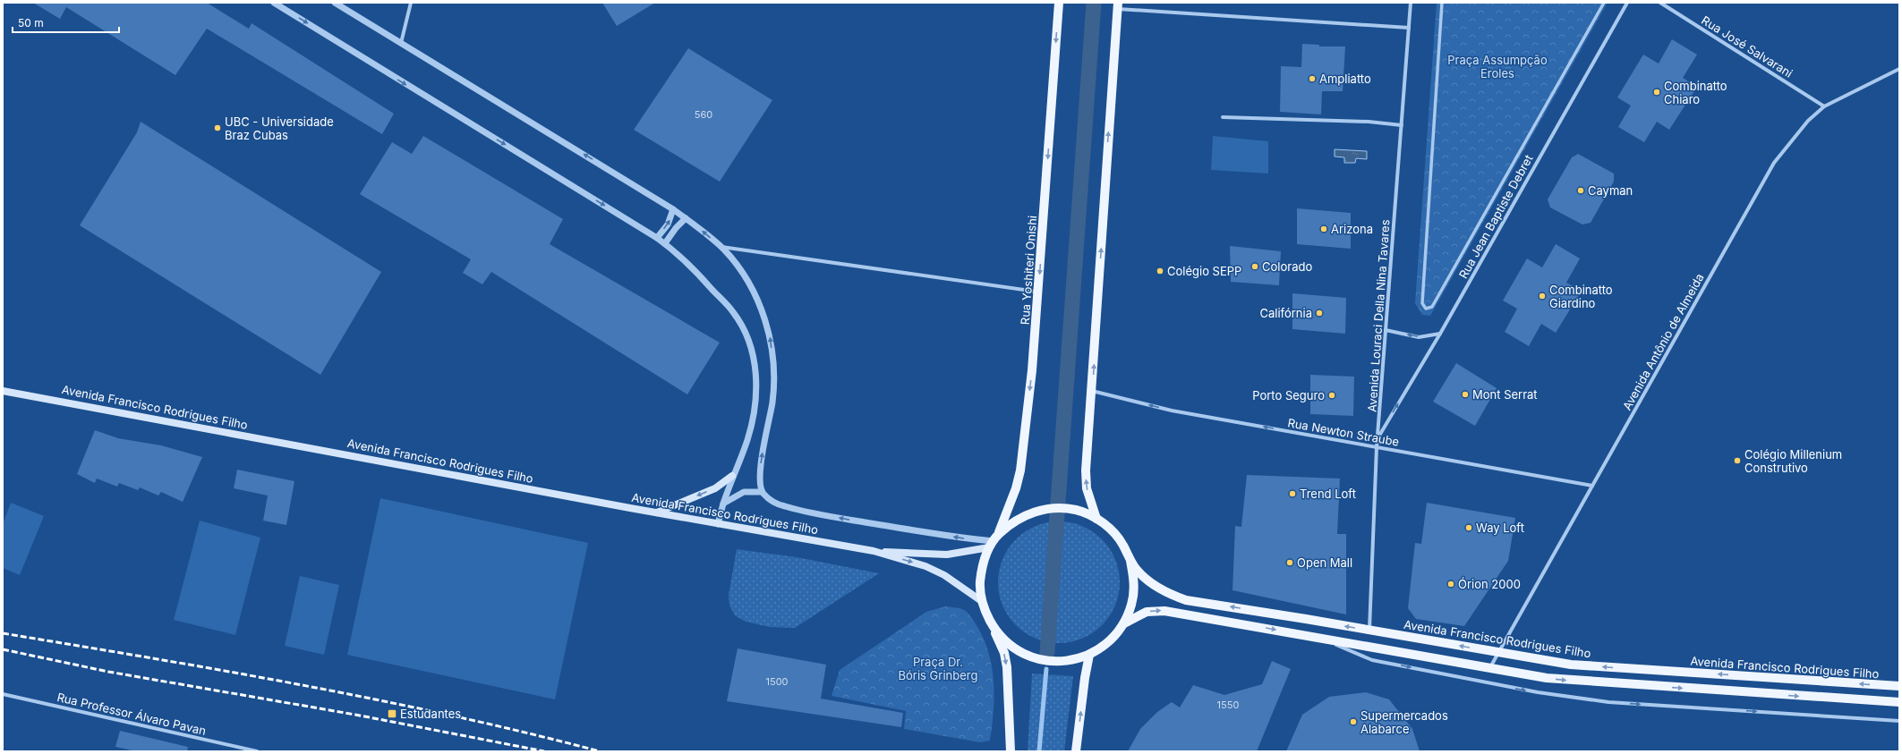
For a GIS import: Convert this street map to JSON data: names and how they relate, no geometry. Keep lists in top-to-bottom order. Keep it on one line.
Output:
{"streets":{"main road":["Rua Yoshiteri Onishi","Avenida Francisco Rodrigues Filho"],"street":["Rua José Salvarani","Rua Jean Baptiste Debret","Avenida Louraci Della Nina Tavares","Avenida Antônio de Almeida","Rua Newton Straube","Rua Professor Álvaro Pavan"]},"crossings":[["Rua José Salvarani","Avenida Antônio de Almeida"],["Rua Jean Baptiste Debret","Avenida Louraci Della Nina Tavares"],["Rua Yoshiteri Onishi","Avenida Francisco Rodrigues Filho"],["Avenida Louraci Della Nina Tavares","Avenida Francisco Rodrigues Filho"],["Avenida Louraci Della Nina Tavares","Rua Newton Straube"],["Avenida Antônio de Almeida","Avenida Francisco Rodrigues Filho"],["Avenida Antônio de Almeida","Rua Newton Straube"]],"one_way":["Rua Newton Straube"],"parks":["Praça Assumpção Eroles","Praça Dr. Bóris Grinberg"],"places":{"other":["Ampliatto","Combinatto Chiaro","UBC - Universidade Braz Cubas","Cayman","Arizona","Colorado","Colégio SEPP","Combinatto Giardino","Califórnia","Mont Serrat","Porto Seguro","Colégio Millenium Construtivo","Trend Loft","Way Loft","Open Mall","Órion 2000","Supermercados Alabarce"],"transit":["Estudantes"]},"house_numbers":["560","1500","1550"],"scale_bar":"50 m"}
